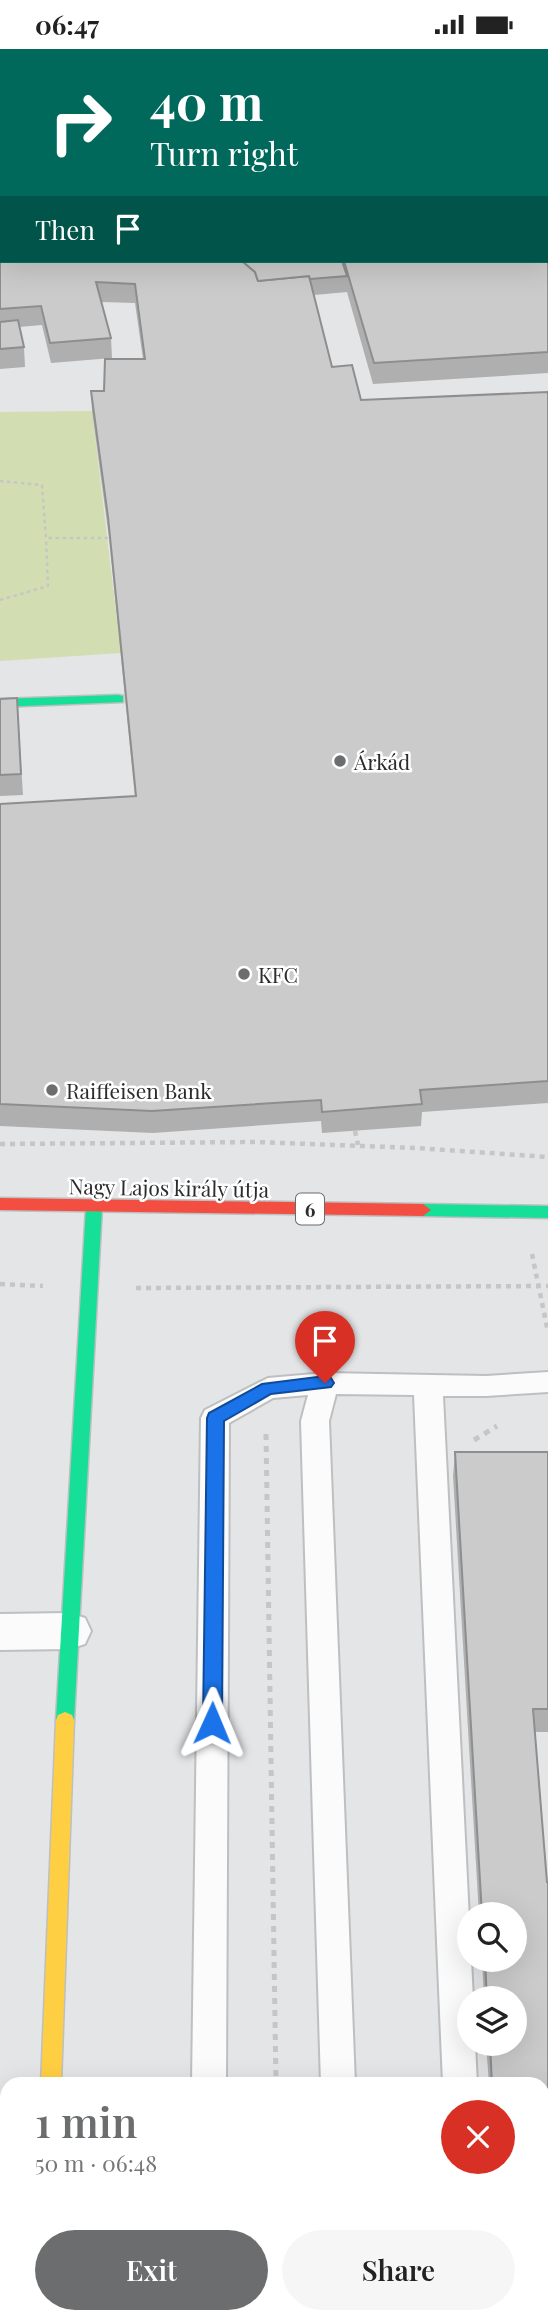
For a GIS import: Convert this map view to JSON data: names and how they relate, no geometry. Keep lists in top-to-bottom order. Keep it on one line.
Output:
{"streets":{"street":["Nagy Lajos király útja","6"]},"places":["Árkád","KFC","Raiffeisen Bank"],"page":{"status":"06:47","turn":["40 m","Turn right"],"then":"Then","heading":["1 min","50 m · 06:48"],"buttons":["Exit","Share"]}}
